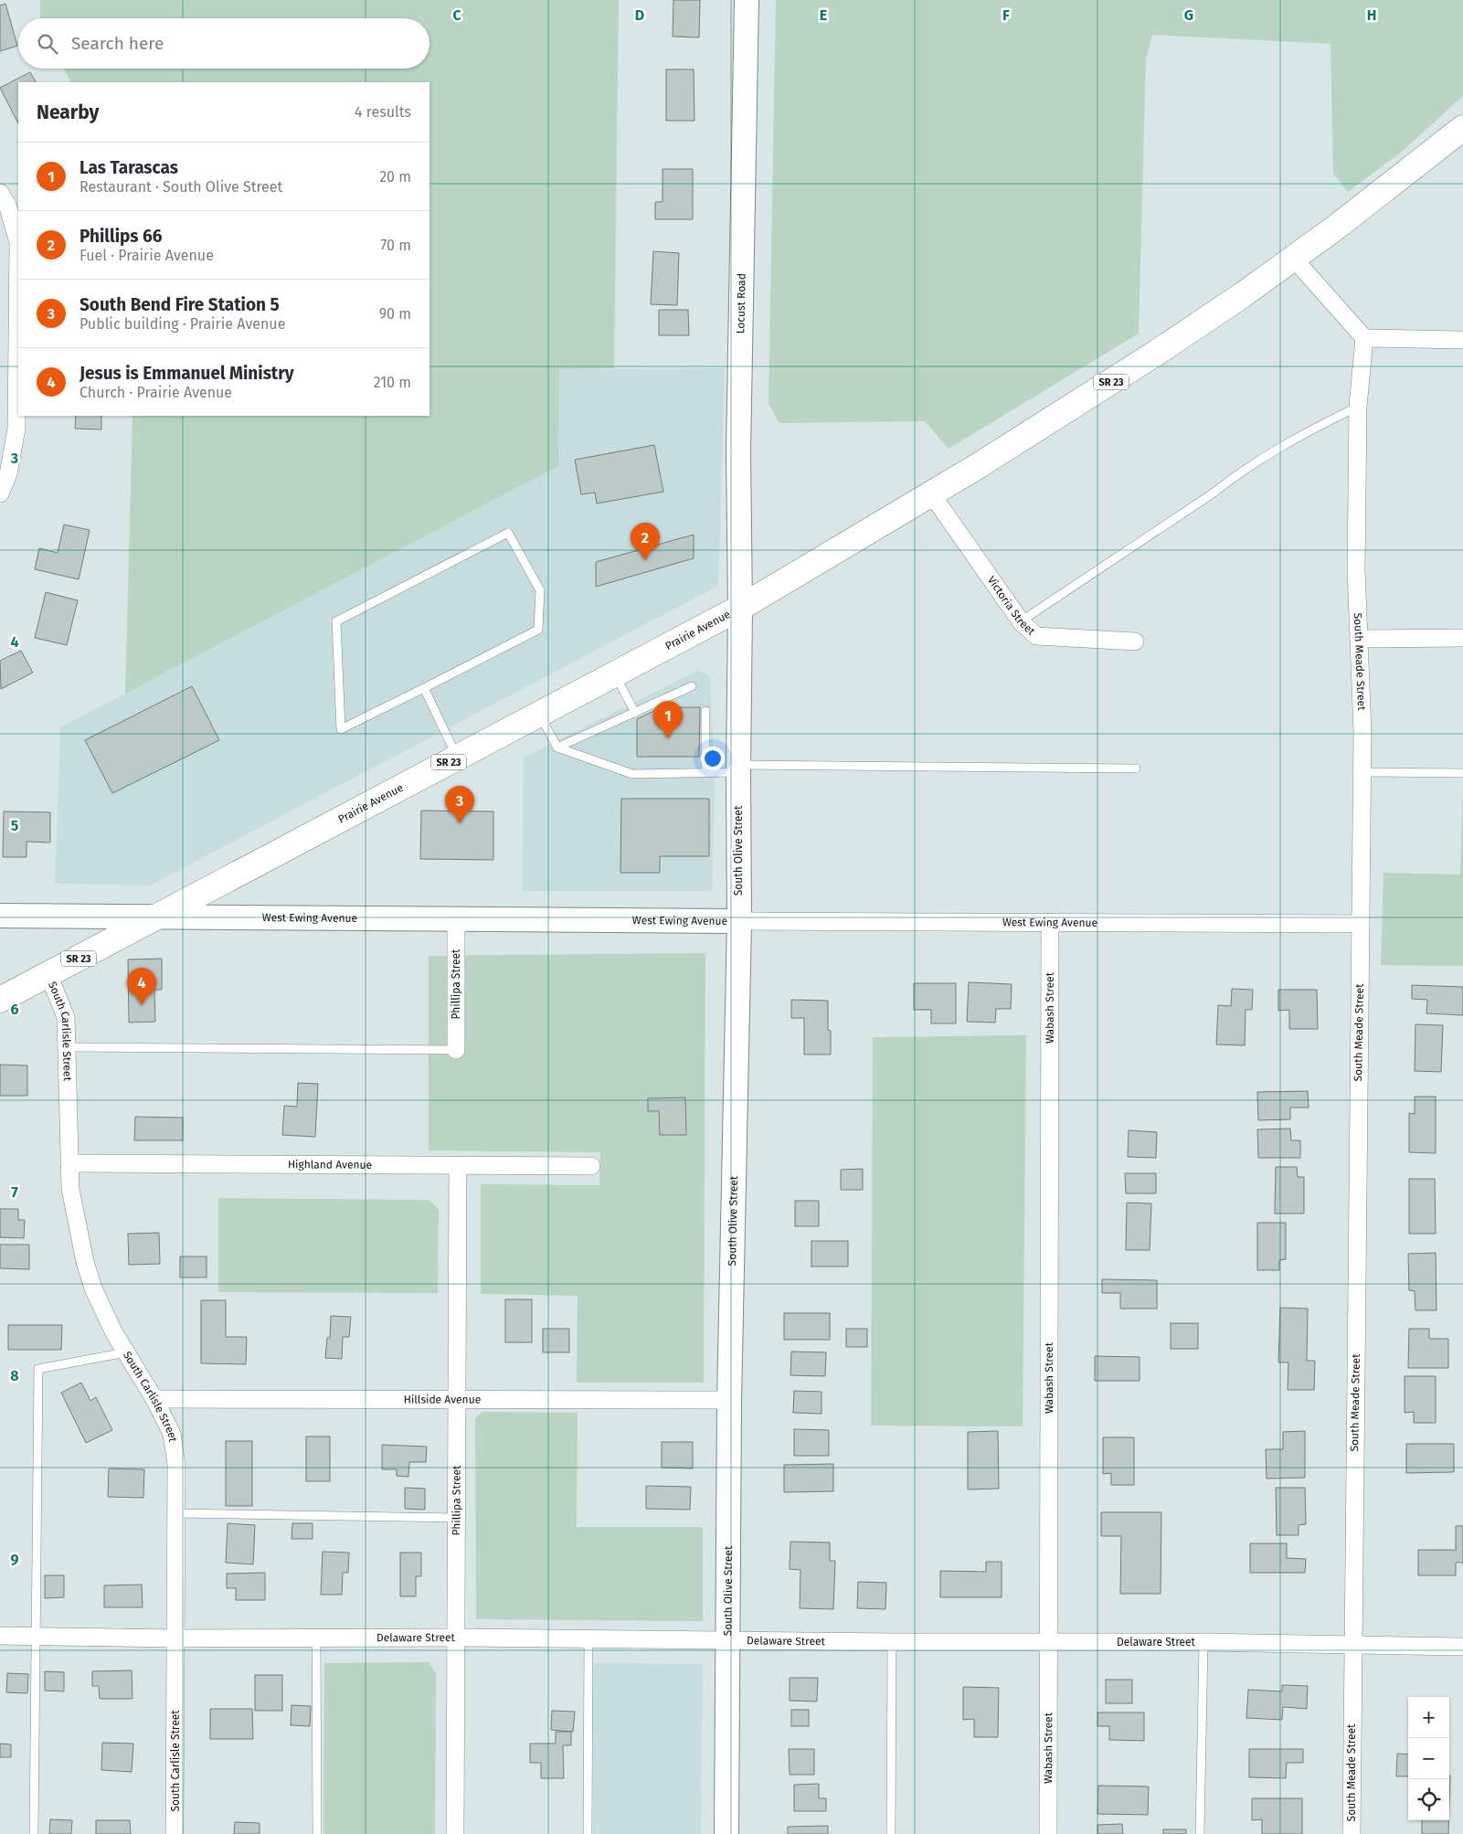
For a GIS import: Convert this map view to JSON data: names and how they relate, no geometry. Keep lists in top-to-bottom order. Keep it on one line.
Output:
{"streets":{"main road":["SR 23","Prairie Avenue"],"street":["Locust Road","Victoria Street","South Meade Street","South Olive Street","West Ewing Avenue","Phillipa Street","Wabash Street","South Carlisle Street","Highland Avenue","Hillside Avenue","Delaware Street"]},"crossings":[["Locust Road","SR 23"],["Locust Road","Prairie Avenue"],["Locust Road","South Olive Street"],["SR 23","Victoria Street"],["SR 23","Prairie Avenue"],["SR 23","South Olive Street"],["Prairie Avenue","South Olive Street"],["Prairie Avenue","West Ewing Avenue"],["Prairie Avenue","South Carlisle Street"],["South Meade Street","West Ewing Avenue"],["South Meade Street","Delaware Street"],["South Olive Street","West Ewing Avenue"],["South Olive Street","Hillside Avenue"],["South Olive Street","Delaware Street"],["West Ewing Avenue","Phillipa Street"],["West Ewing Avenue","Wabash Street"],["Phillipa Street","Highland Avenue"],["Phillipa Street","Hillside Avenue"],["Phillipa Street","Delaware Street"],["Wabash Street","Delaware Street"],["South Carlisle Street","Highland Avenue"],["South Carlisle Street","Hillside Avenue"],["South Carlisle Street","Delaware Street"]],"page":{"search":"Search here","heading":["Nearby","4 results"],"list":[{"mark":"1","name":"Las Tarascas","note":"Restaurant · South Olive Street","value":"20 m"},{"mark":"2","name":"Phillips 66","note":"Fuel · Prairie Avenue","value":"70 m"},{"mark":"3","name":"South Bend Fire Station 5","note":"Public building · Prairie Avenue","value":"90 m"},{"mark":"4","name":"Jesus is Emmanuel Ministry","note":"Church · Prairie Avenue","value":"210 m"}],"pins":["2","1","3","4"],"map_buttons":["+","−"]},"grid":{"columns":["C","D","E","F","G","H"],"rows":["3","4","5","6","7","8","9"]}}
